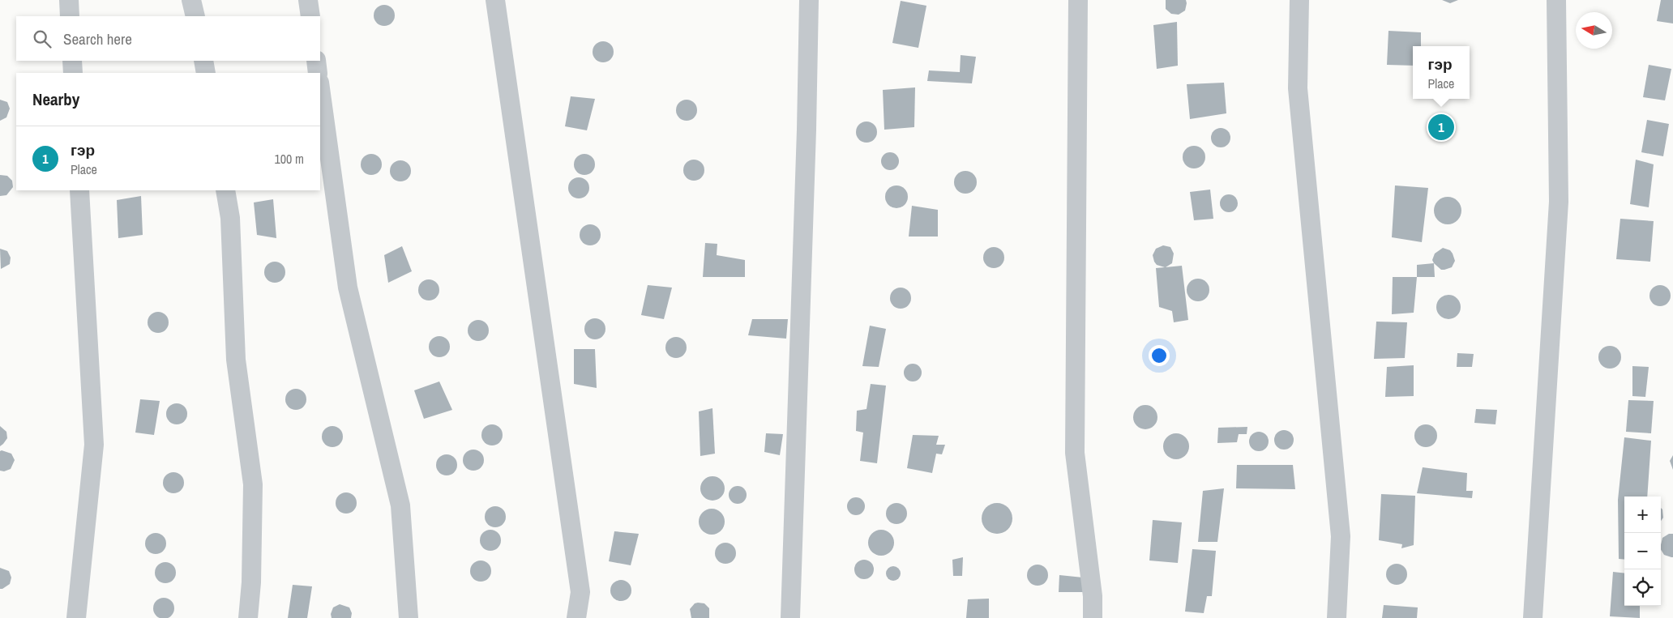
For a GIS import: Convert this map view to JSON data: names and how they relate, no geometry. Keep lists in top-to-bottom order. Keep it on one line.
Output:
{"north":"left","page":{"search":"Search here","popup":["гэр","Place"],"heading":"Nearby","pins":"1","list":[{"mark":"1","name":"гэр","note":"Place","value":"100 m"}],"map_buttons":["+","−"]}}
